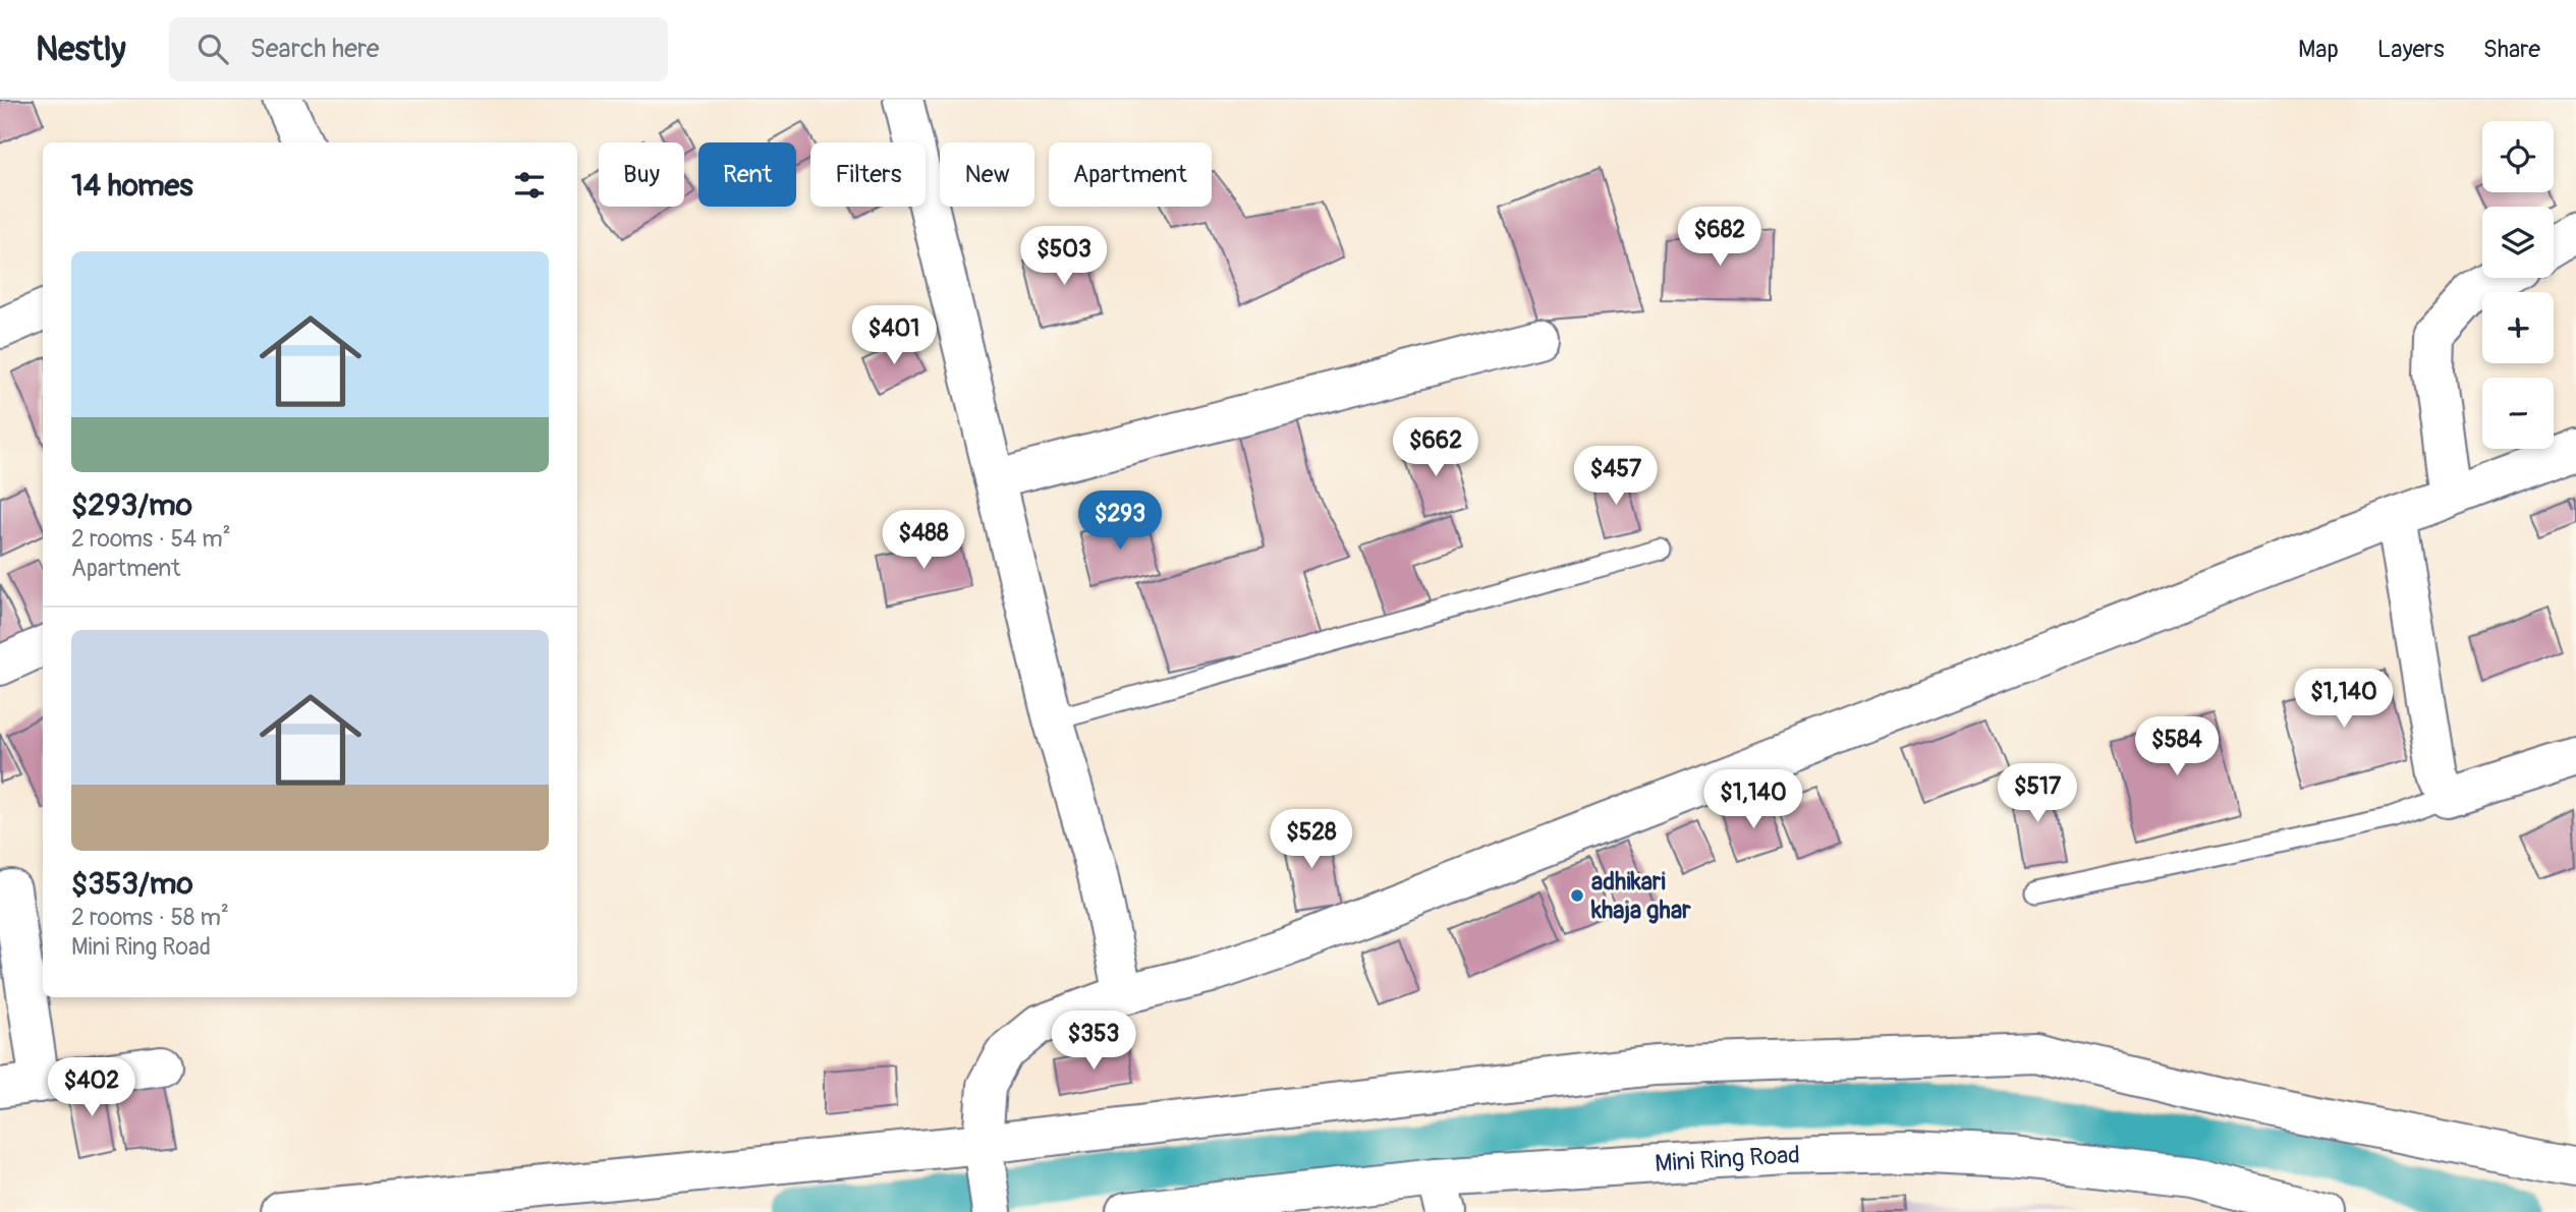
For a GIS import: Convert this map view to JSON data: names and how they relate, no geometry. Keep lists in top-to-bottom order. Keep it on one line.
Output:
{"streets":{"street":["Mini Ring Road"]},"places":["adhikari khaja ghar"],"page":{"header":"Nestly","search":"Search here","nav":["Map","Layers","Share"],"map_buttons":["+","−"],"chip":["Buy","Rent","Filters","New","Apartment"],"heading":"14 homes","price":["$682","$503","$401","$662","$457","$293","$488","$1,140","$584","$517","$1,140","$528","$353","$402"],"list":[{"name":"$293/mo","note":"2 rooms · 54 m² · Apartment"},{"name":"$353/mo","note":"2 rooms · 58 m² · Mini Ring Road"}]}}
